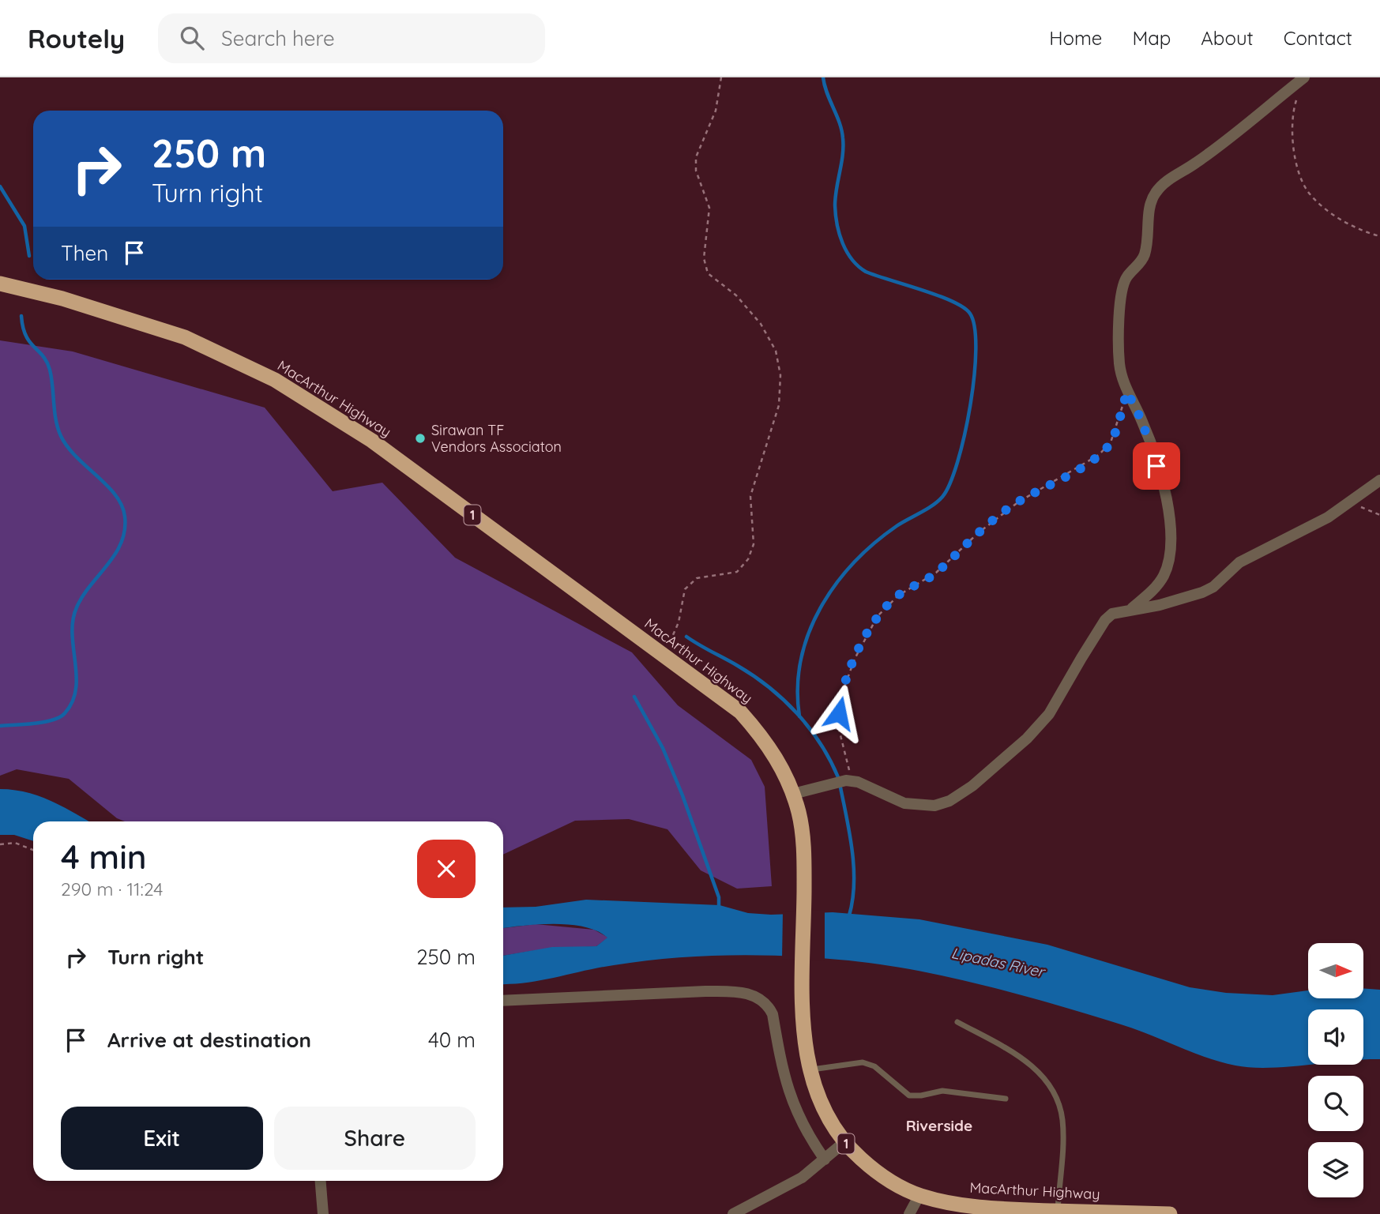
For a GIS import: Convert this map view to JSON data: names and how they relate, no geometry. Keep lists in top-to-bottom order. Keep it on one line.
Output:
{"streets":{"highway":["MacArthur Highway","1"]},"districts":["Riverside"],"water":["Lipadas River"],"places":["Sirawan TF Vendors Associaton"],"north":"right","page":{"header":"Routely","search":"Search here","nav":["Home","Map","About","Contact"],"turn":["250 m","Turn right"],"then":"Then","heading":["4 min","290 m · 11:24"],"list":[{"name":"Turn right","value":"250 m"},{"name":"Arrive at destination","value":"40 m"}],"buttons":["Exit","Share"]}}
